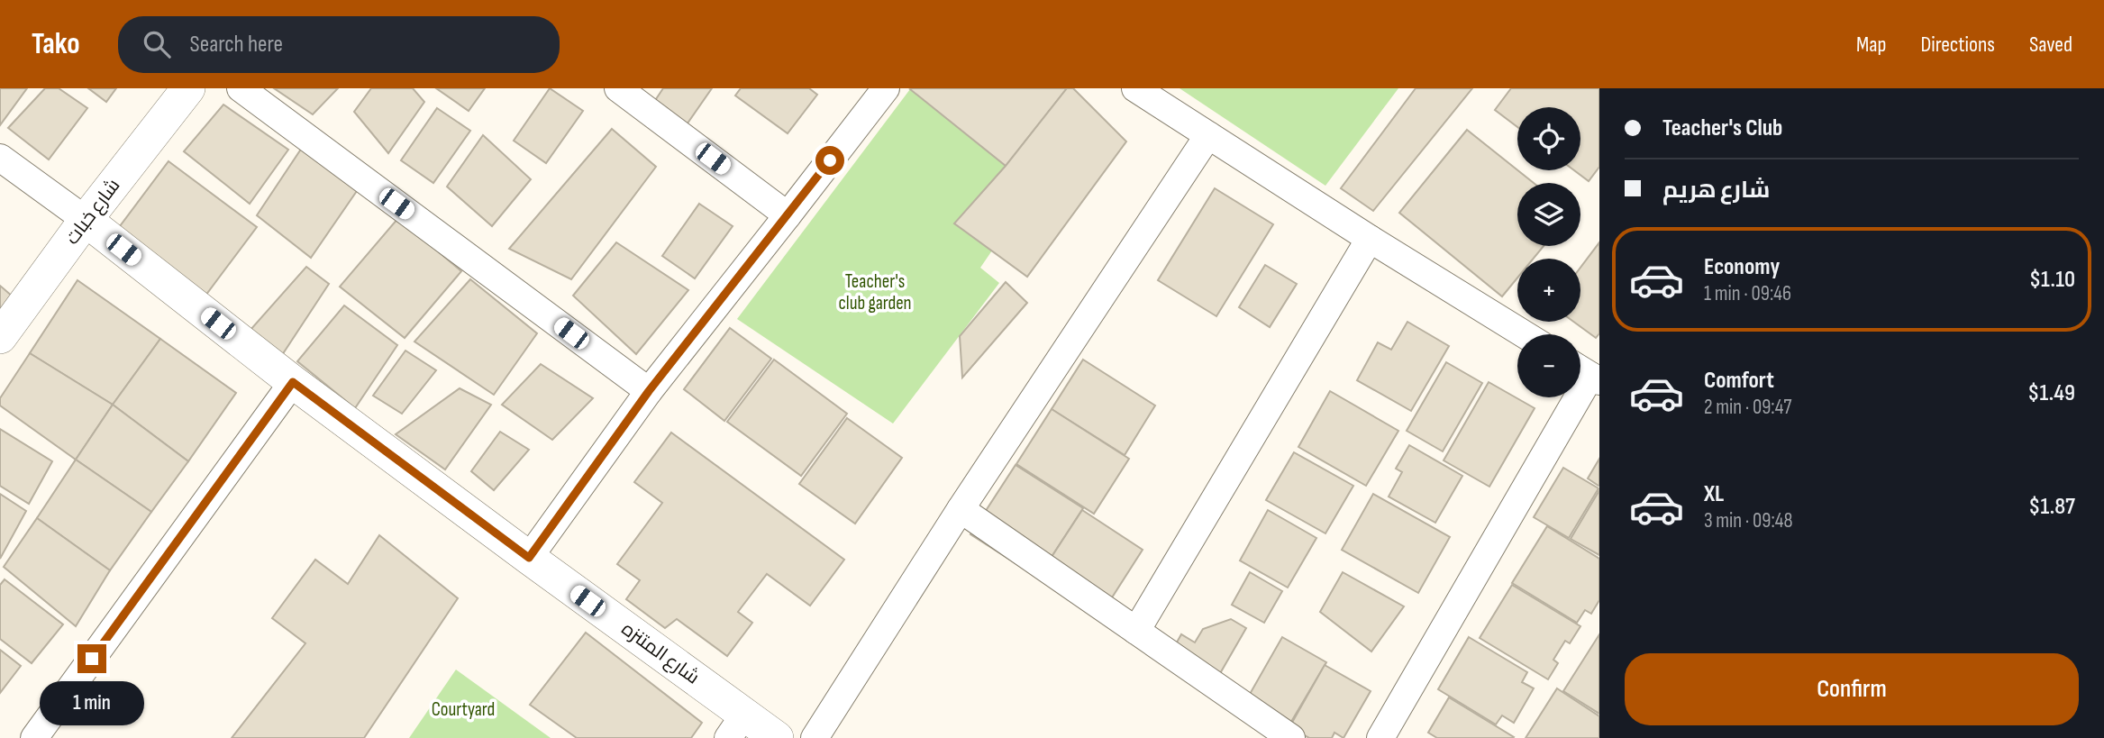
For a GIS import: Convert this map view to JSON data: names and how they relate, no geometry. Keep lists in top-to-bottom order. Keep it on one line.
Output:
{"streets":{"street":["شارع خبات","شارع المتنزه"]},"crossings":[["شارع خبات","شارع المتنزه"]],"parks":["Teacher's club garden","Courtyard"],"page":{"header":"Tako","search":"Search here","nav":["Map","Directions","Saved"],"banner":["Teacher's Club","شارع هريم"],"map_buttons":["+","−"],"list":[{"name":"Economy","note":"1 min · 09:46","value":"$1.10"},{"name":"Comfort","note":"2 min · 09:47","value":"$1.49"},{"name":"XL","note":"3 min · 09:48","value":"$1.87"}],"buttons":"Confirm","bubble":"1 min"}}
